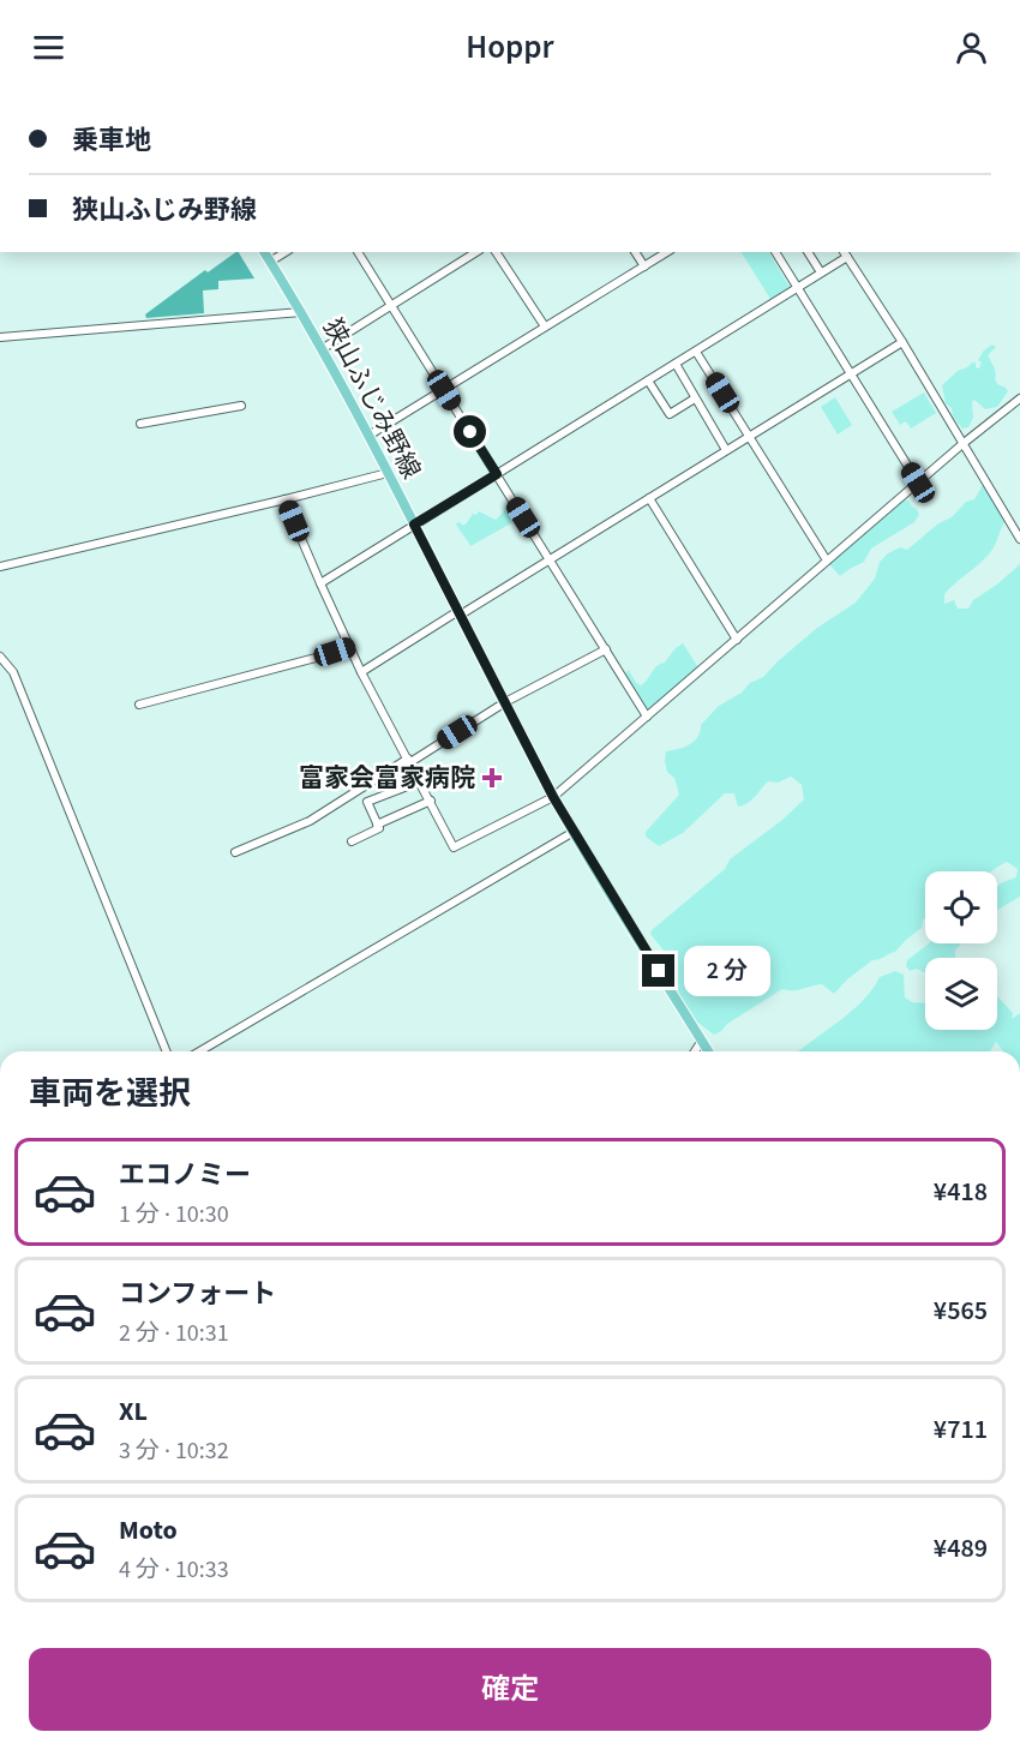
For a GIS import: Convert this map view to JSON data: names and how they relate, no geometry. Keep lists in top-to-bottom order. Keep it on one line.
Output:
{"streets":{"main road":["狭山ふじみ野線"]},"places":{"health":["富家会富家病院"]},"page":{"header":"Hoppr","banner":["乗車地","狭山ふじみ野線"],"bubble":"2 分","heading":"車両を選択","list":[{"name":"エコノミー","note":"1 分 · 10:30","value":"¥418"},{"name":"コンフォート","note":"2 分 · 10:31","value":"¥565"},{"name":"XL","note":"3 分 · 10:32","value":"¥711"},{"name":"Moto","note":"4 分 · 10:33","value":"¥489"}],"buttons":"確定"}}
